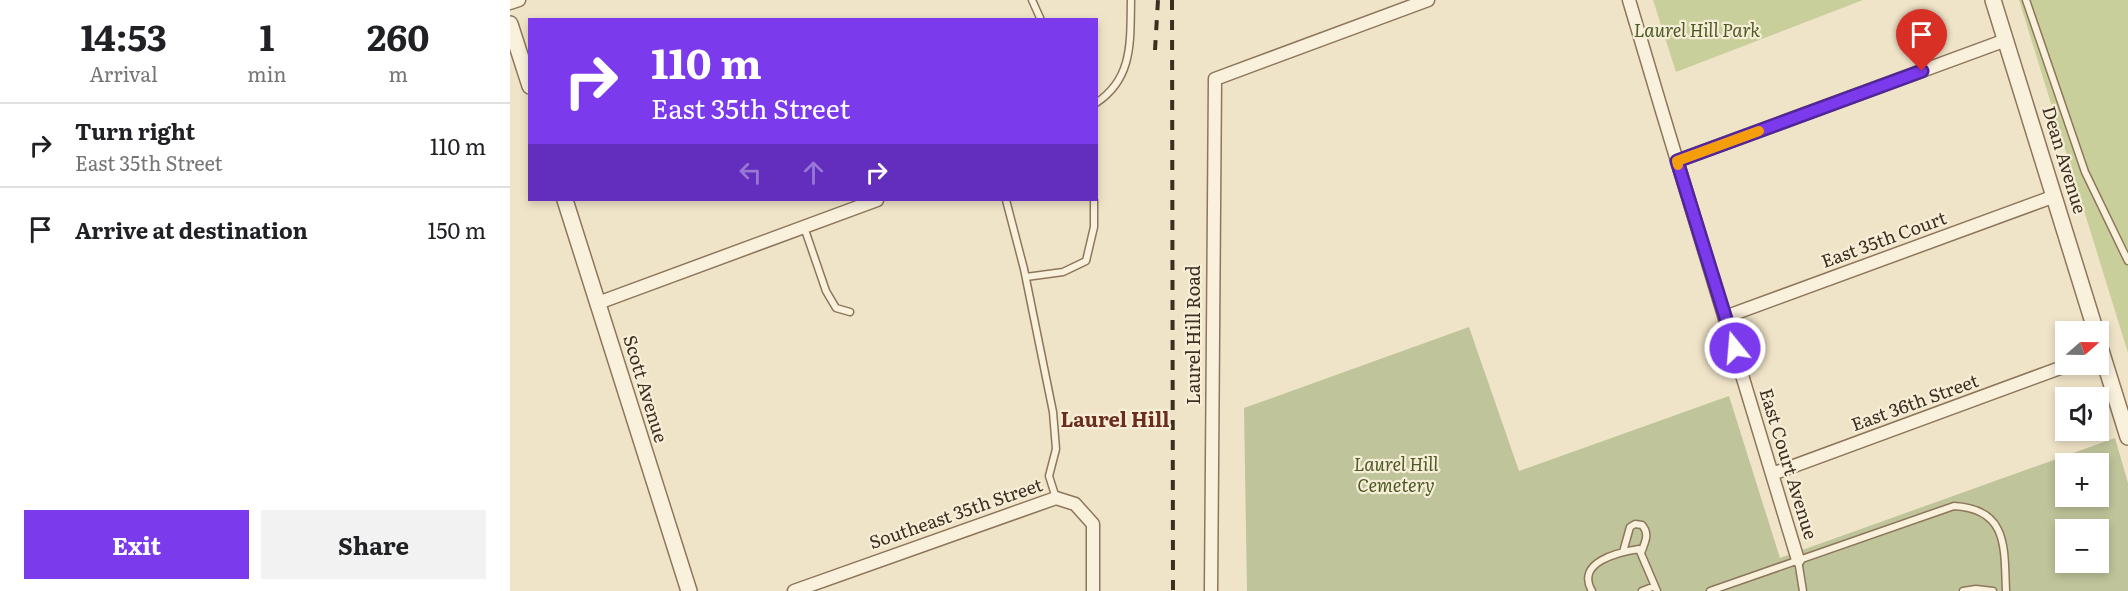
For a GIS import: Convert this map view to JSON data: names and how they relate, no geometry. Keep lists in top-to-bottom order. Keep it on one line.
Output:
{"streets":{"street":["Dean Avenue","East 35th Court","Laurel Hill Road","Scott Avenue","East 36th Street","East Court Avenue","Southeast 35th Street"]},"crossings":[["Dean Avenue","East 35th Court"],["East 35th Court","East Court Avenue"],["East 36th Street","East Court Avenue"]],"districts":["Laurel Hill"],"parks":["Laurel Hill Park","Laurel Hill Cemetery"],"north":"right","page":{"eta":["14:53","Arrival","1","min","260","m"],"turn":["110 m","East 35th Street"],"list":[{"name":"Turn right","note":"East 35th Street","value":"110 m"},{"name":"Arrive at destination","value":"150 m"}],"map_buttons":["+","−"],"buttons":["Exit","Share"]}}
